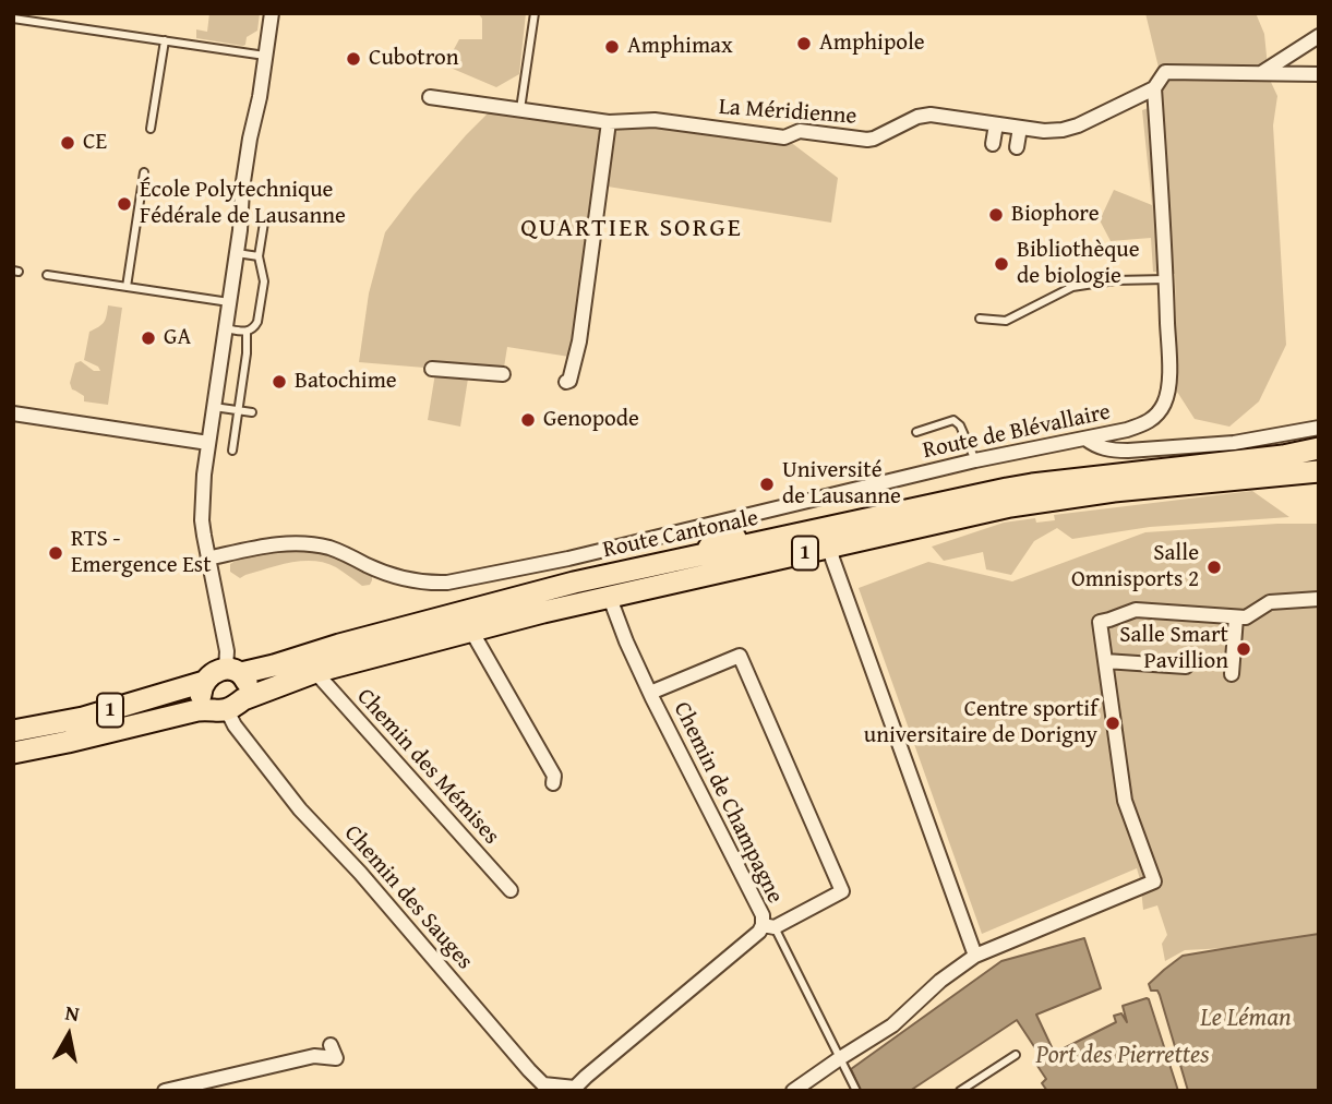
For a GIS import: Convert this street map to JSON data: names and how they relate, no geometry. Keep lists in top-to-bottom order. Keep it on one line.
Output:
{"streets":{"main road":["Route Cantonale","1"],"street":["La Méridienne","Route de Blévallaire","Chemin des Mémises","Chemin de Champagne","Chemin des Sauges"]},"crossings":[["La Méridienne","Route de Blévallaire"],["Route Cantonale","1"],["Route Cantonale","Chemin des Mémises"],["Route Cantonale","Chemin de Champagne"],["Route Cantonale","Chemin des Sauges"],["1","Chemin des Sauges"],["Chemin de Champagne","Chemin des Sauges"]],"districts":["QUARTIER SORGE"],"water":["Le Léman","Port des Pierrettes"],"places":["Amphipole","Amphimax","Cubotron","CE","École Polytechnique Fédérale de Lausanne","Biophore","Bibliothèque de biologie","GA","Batochime","Genopode","Université de Lausanne","RTS - Emergence Est","Salle Omnisports 2","Salle Smart Pavillion","Centre sportif universitaire de Dorigny"],"north":"top"}
